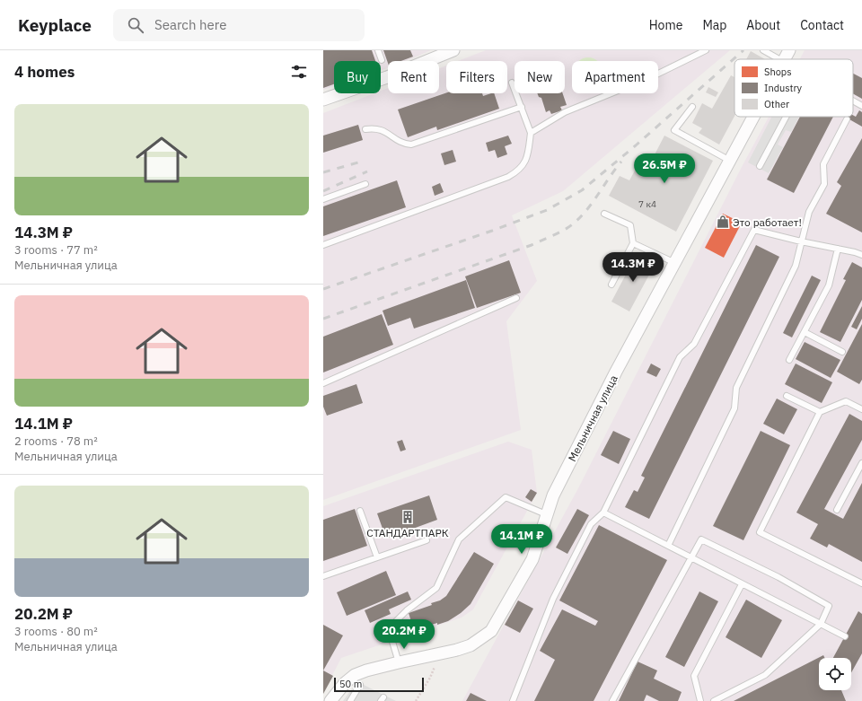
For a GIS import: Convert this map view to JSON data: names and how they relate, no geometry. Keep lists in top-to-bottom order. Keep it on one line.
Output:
{"streets":{"street":["Мельничная улица"]},"places":{"shop":["Это работает!"],"building":["СТАНДАРТПАРК"]},"house_numbers":["7 к4"],"legend":["Shops","Industry","Other"],"scale_bar":"50 m","page":{"header":"Keyplace","search":"Search here","nav":["Home","Map","About","Contact"],"heading":"4 homes","chip":["Buy","Rent","Filters","New","Apartment"],"list":[{"name":"14.3M ₽","note":"3 rooms · 77 m² · Мельничная улица"},{"name":"14.1M ₽","note":"2 rooms · 78 m² · Мельничная улица"},{"name":"20.2M ₽","note":"3 rooms · 80 m² · Мельничная улица"}],"price":["26.5M ₽","14.3M ₽","14.1M ₽","20.2M ₽"],"scale":"50 m"}}
